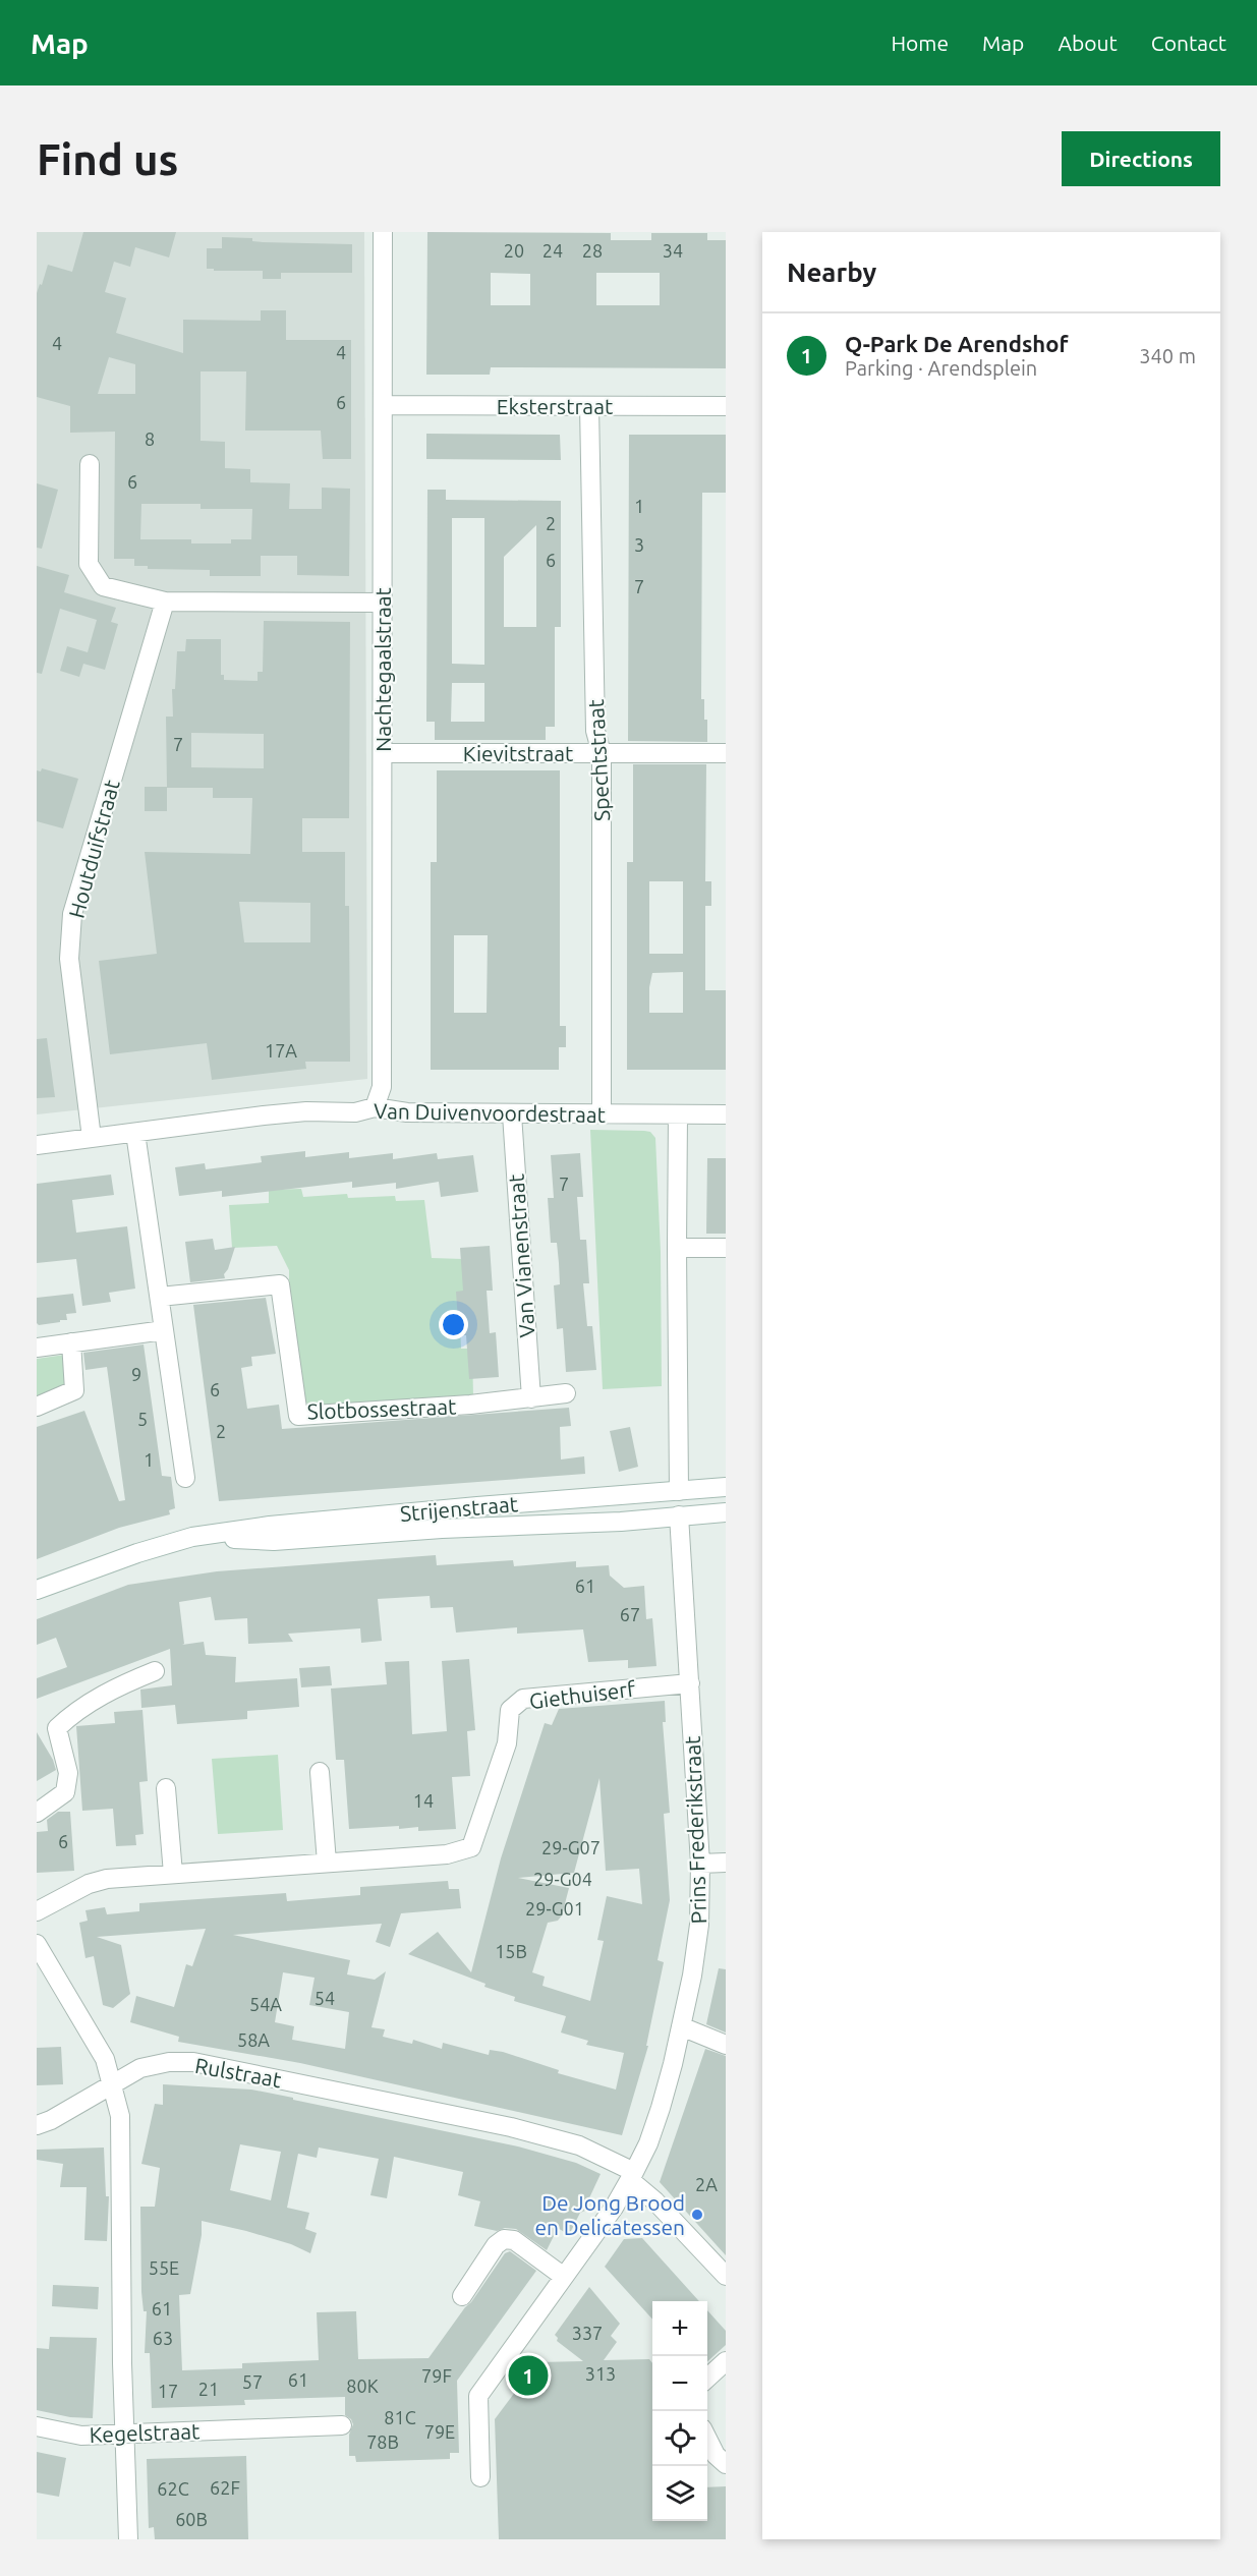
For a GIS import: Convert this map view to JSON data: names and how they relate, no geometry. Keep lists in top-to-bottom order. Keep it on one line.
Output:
{"streets":{"street":["Eksterstraat","Nachtegaalstraat","Kievitstraat","Spechtstraat","Houtduifstraat","Van Duivenvoordestraat","Van Vianenstraat","Slotbossestraat","Strijenstraat","Giethuiserf","Prins Frederikstraat","Rulstraat","Kegelstraat"]},"crossings":[["Eksterstraat","Nachtegaalstraat"],["Eksterstraat","Spechtstraat"],["Nachtegaalstraat","Kievitstraat"],["Nachtegaalstraat","Van Duivenvoordestraat"],["Kievitstraat","Spechtstraat"],["Spechtstraat","Van Duivenvoordestraat"],["Houtduifstraat","Van Duivenvoordestraat"],["Van Duivenvoordestraat","Van Vianenstraat"],["Van Vianenstraat","Slotbossestraat"],["Strijenstraat","Prins Frederikstraat"],["Giethuiserf","Prins Frederikstraat"],["Prins Frederikstraat","Rulstraat"]],"places":["De Jong Brood en Delicatessen"],"house_numbers":["20","24","28","34","4","4","6","8","6","1","2","3","6","7","7","17A","7","9","6","5","2","1","61","67","14","6","29-G07","29-G04","29-G01","15B","54","54A","58A","2A","55E","61","337","63","313","79F","61","57","80K","21","17","81C","79E","78B","62F","62C","60B"],"page":{"header":"Map","nav":["Home","Map","About","Contact"],"buttons":"Directions","title":"Find us","heading":"Nearby","list":[{"mark":"1","name":"Q-Park De Arendshof","note":"Parking · Arendsplein","value":"340 m"}],"map_buttons":["+","−"],"pins":"1"}}
